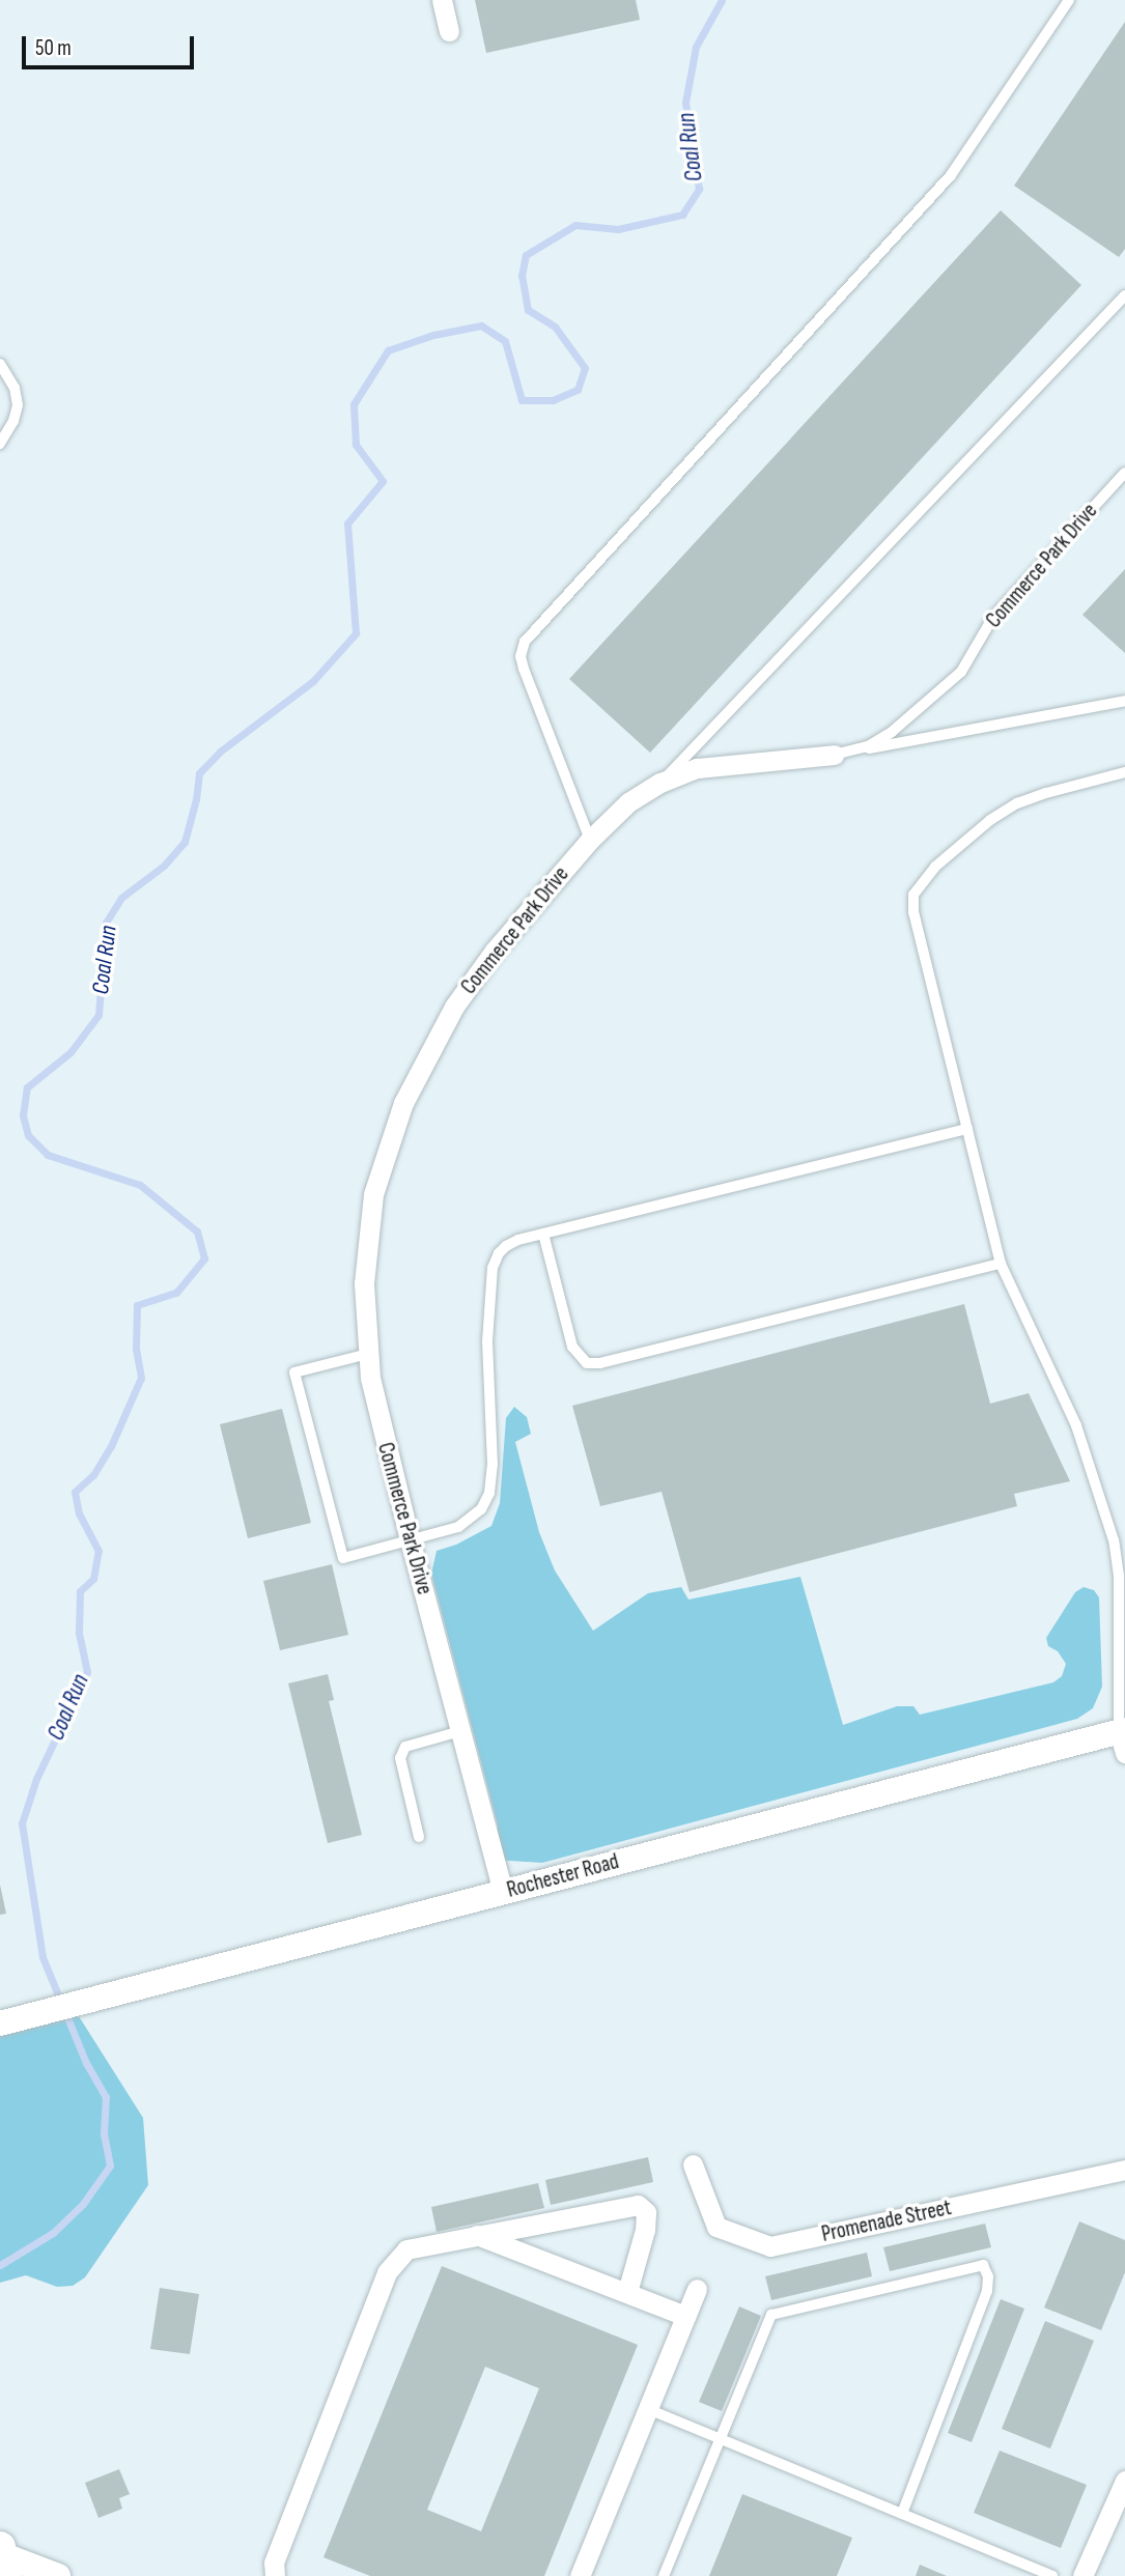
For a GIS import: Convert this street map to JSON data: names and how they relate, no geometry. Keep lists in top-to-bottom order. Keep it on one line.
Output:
{"streets":{"street":["Commerce Park Drive","Rochester Road","Promenade Street"]},"crossings":[["Commerce Park Drive","Rochester Road"]],"water":["Coal Run"],"scale_bar":"50 m"}
